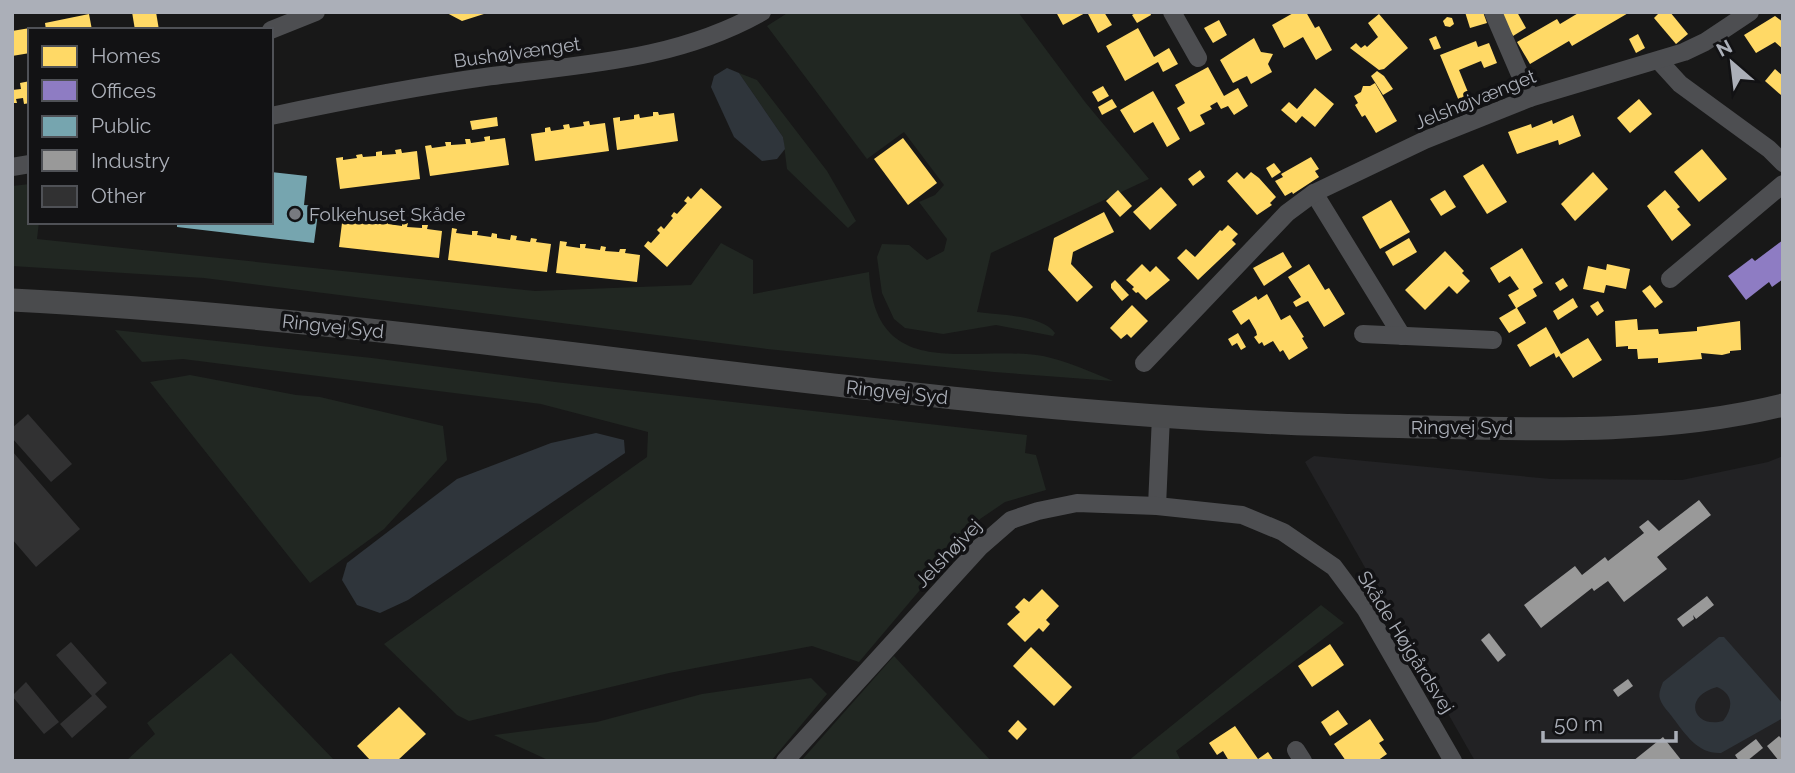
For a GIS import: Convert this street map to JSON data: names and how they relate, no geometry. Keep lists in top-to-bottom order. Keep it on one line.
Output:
{"streets":{"main road":["Ringvej Syd"],"street":["Bushøjvænget","Jelshøjvænget","Jelshøjvej","Skåde Højgårdsvej"]},"crossings":[["Jelshøjvej","Skåde Højgårdsvej"]],"places":["Folkehuset Skåde"],"legend":["Homes","Offices","Public","Industry","Other"],"scale_bar":"50 m","north":"top left"}
